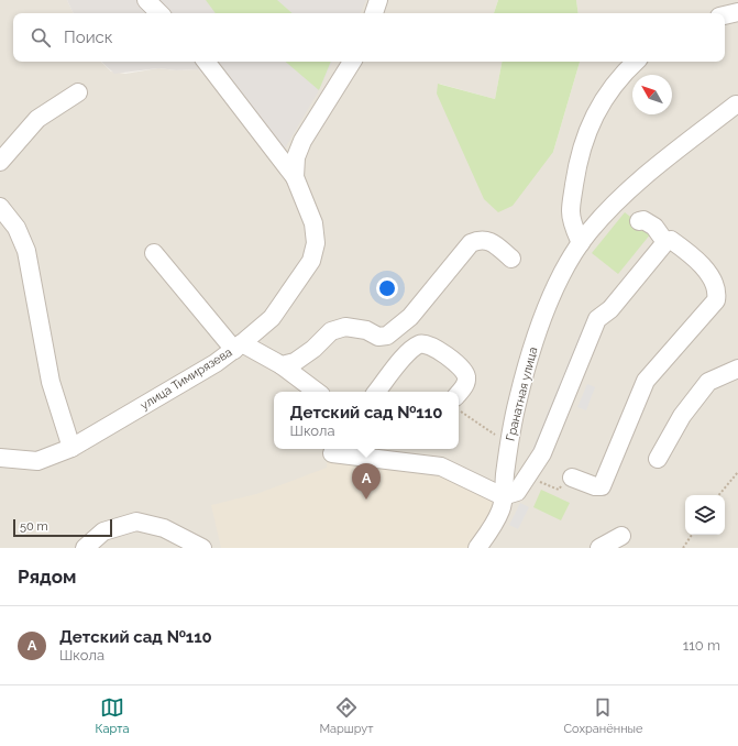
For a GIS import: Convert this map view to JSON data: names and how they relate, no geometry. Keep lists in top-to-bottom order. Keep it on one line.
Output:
{"streets":{"street":["улица Тимирязева","Гранатная улица"]},"scale_bar":"50 m","north":"top left","page":{"search":"Поиск","popup":["Детский сад №110","Школа"],"pins":"A","scale":"50 m","heading":"Рядом","list":[{"mark":"A","name":"Детский сад №110","note":"Школа","value":"110 m"}],"nav":["Карта","Маршрут","Сохранённые"]}}
